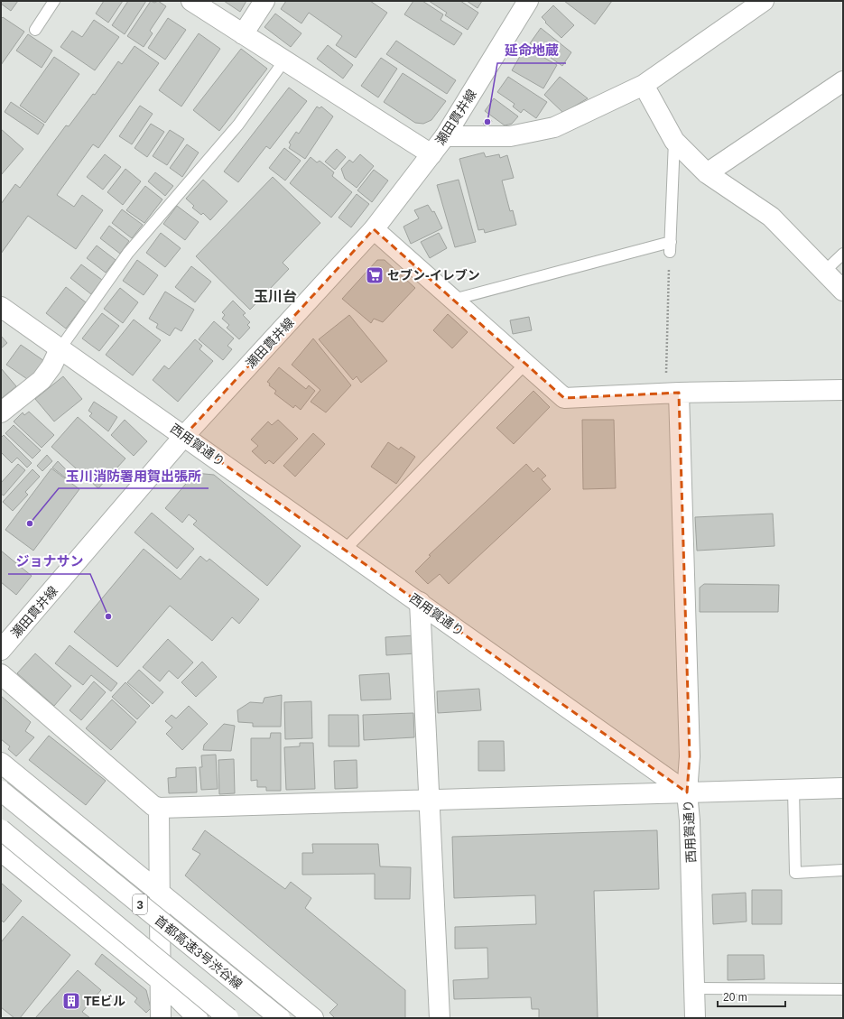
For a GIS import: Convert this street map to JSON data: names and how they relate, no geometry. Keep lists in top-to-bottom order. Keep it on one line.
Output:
{"streets":{"main road":["瀬田貫井線","西用賀通り","3","首都高速3号渋谷線"]},"crossings":[["瀬田貫井線","西用賀通り"]],"districts":["玉川台"],"places":{"other":["延命地蔵","玉川消防署用賀出張所","ジョナサン"],"supermarket":["セブン-イレブン"],"building":["TEビル"]},"scale_bar":"20 m"}
